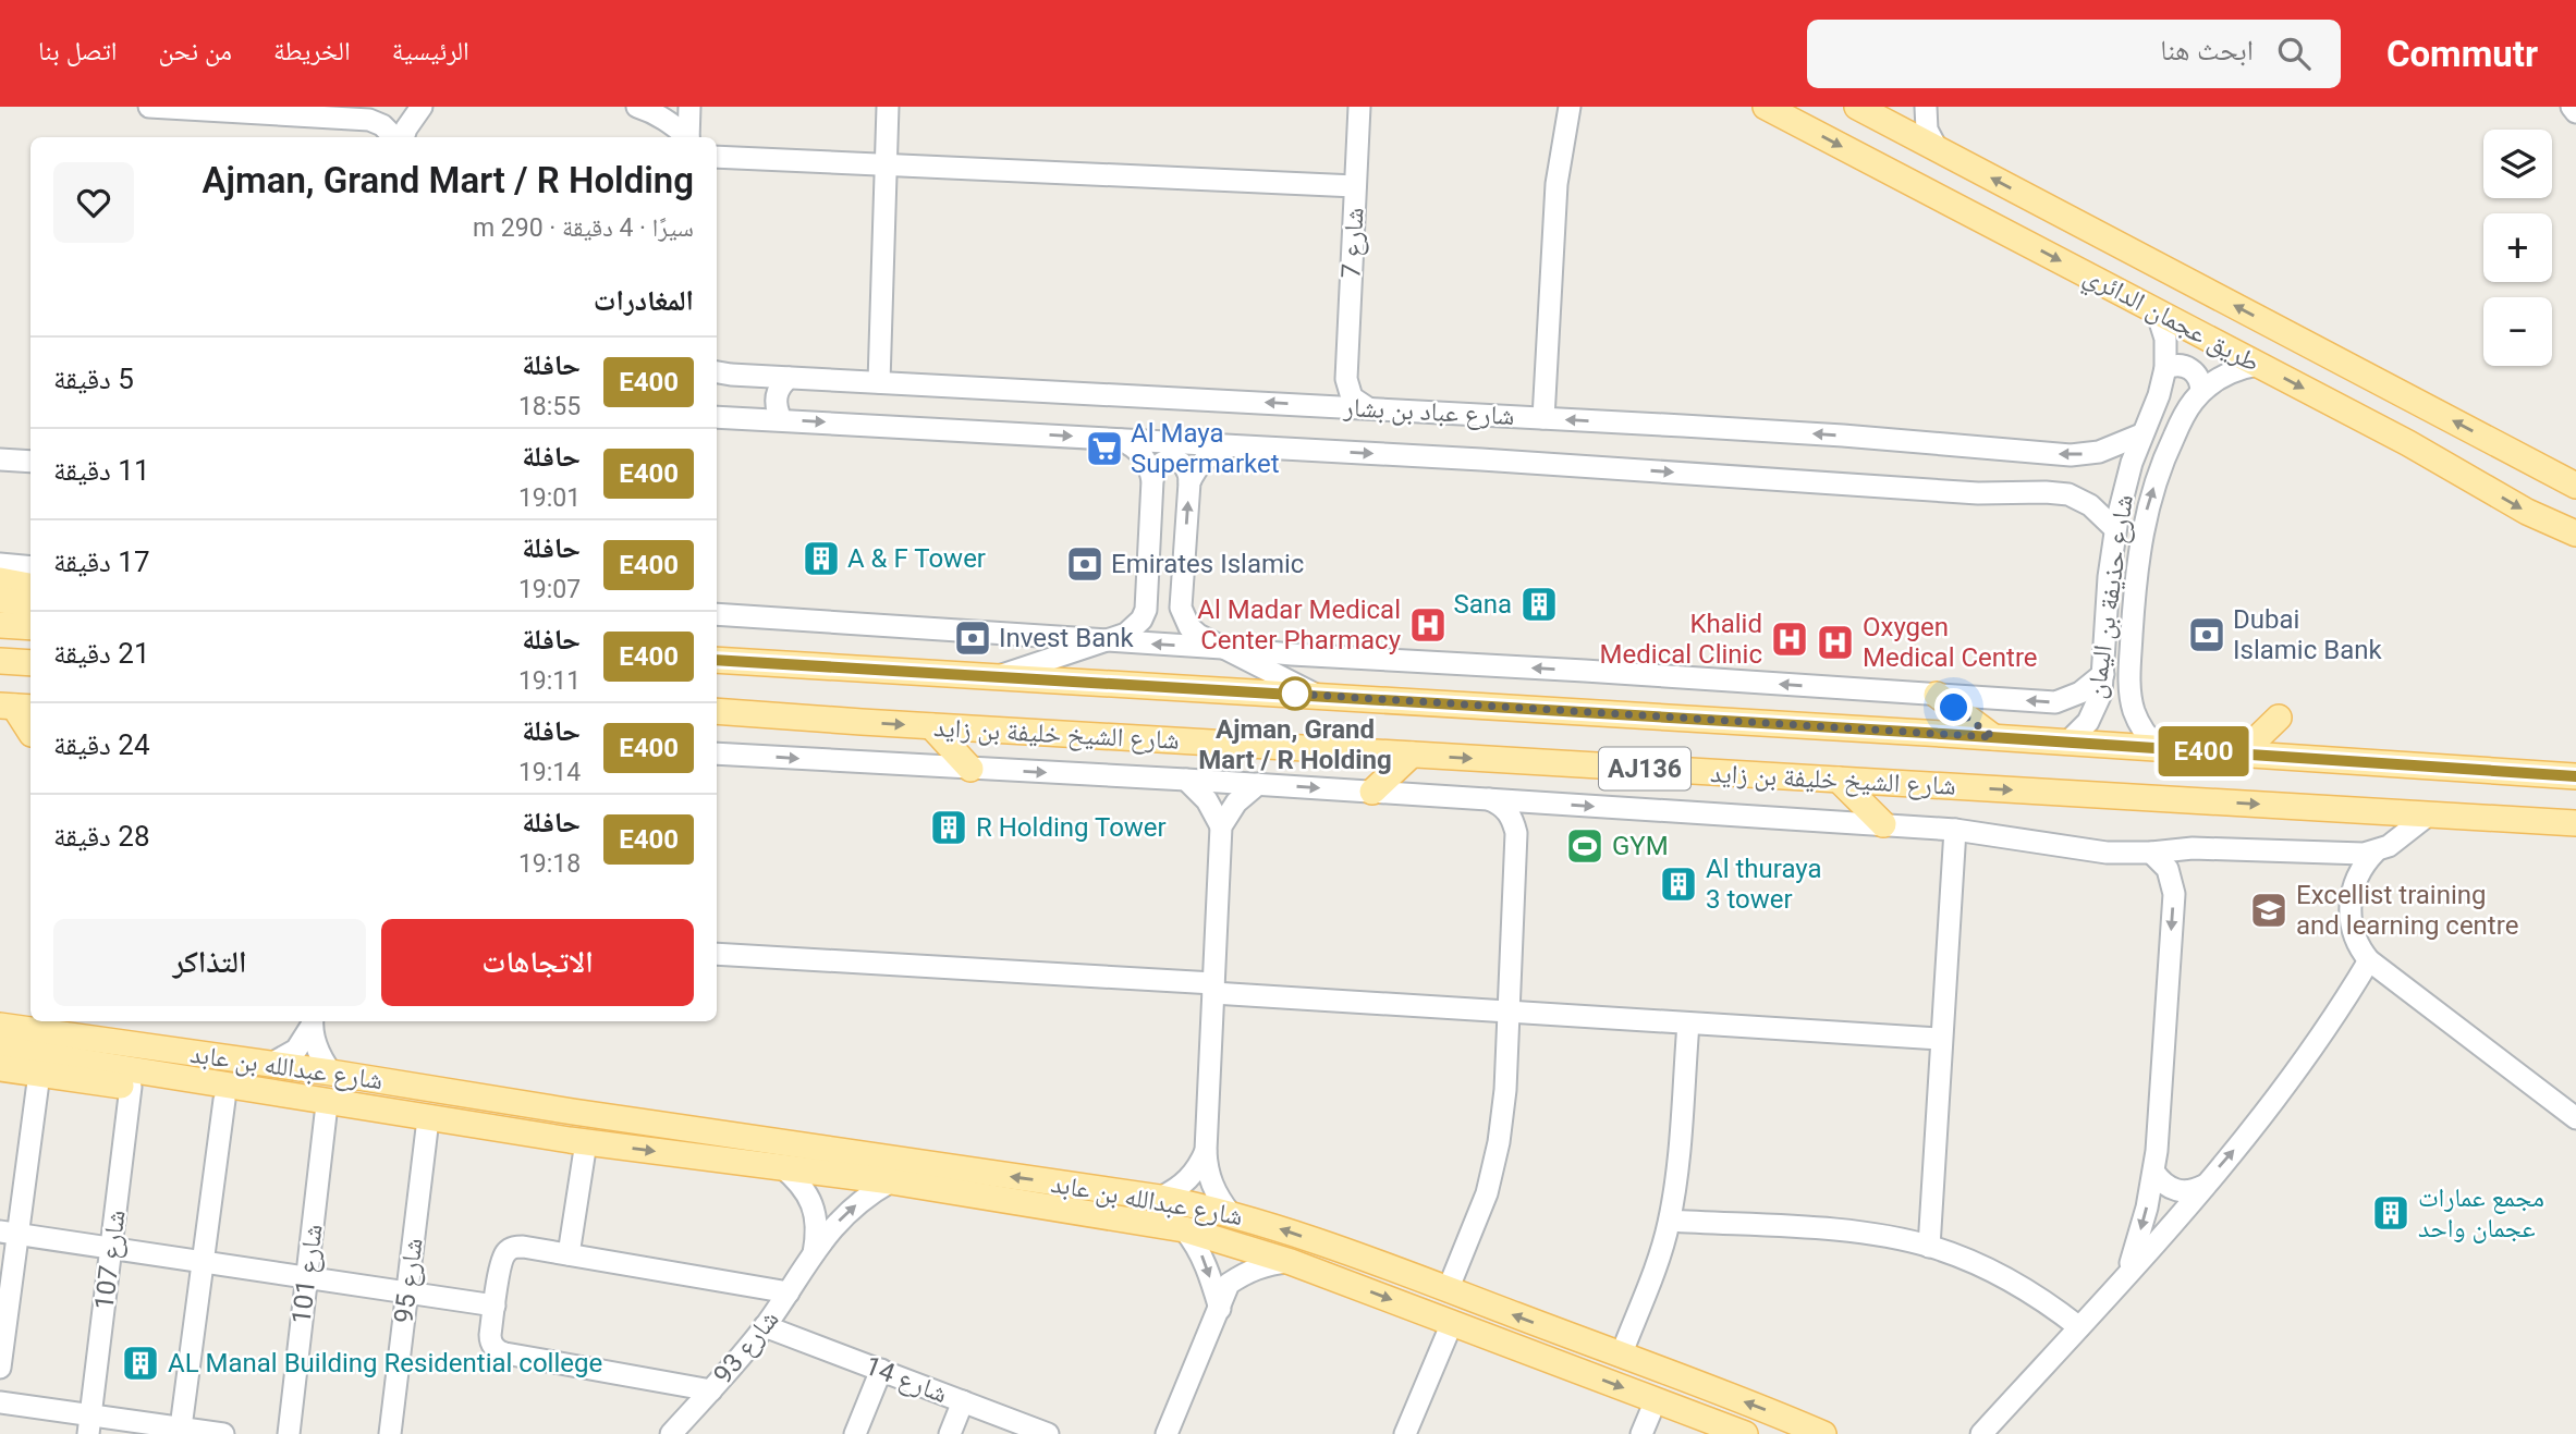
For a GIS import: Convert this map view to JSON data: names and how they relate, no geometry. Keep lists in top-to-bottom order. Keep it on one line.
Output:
{"streets":{"main road":["طريق عجمان الدائري","شارع الشيخ خليفة بن زايد","AJ136","شارع عبدالله بن عابد"],"street":["شارع 7","شارع عباد بن بشار","شارع حذيفة بن اليمان","شارع 107","شارع 101","شارع 95","شارع 93","شارع 14"]},"crossings":[["طريق عجمان الدائري","شارع حذيفة بن اليمان"],["شارع عباد بن بشار","شارع حذيفة بن اليمان"],["شارع حذيفة بن اليمان","شارع الشيخ خليفة بن زايد"],["شارع عبدالله بن عابد","شارع 107"],["شارع عبدالله بن عابد","شارع 101"],["شارع عبدالله بن عابد","شارع 95"],["شارع عبدالله بن عابد","شارع 93"],["شارع 93","شارع 14"]],"places":{"supermarket":["Al Maya Supermarket"],"building":["A & F Tower","Sana","R Holding Tower","Al thuraya 3 tower","مجمع عمارات عجمان واحد","AL Manal Building Residential college"],"bank":["Emirates Islamic","Dubai Islamic Bank","Invest Bank"],"hospital":["Al Madar Medical Center Pharmacy","Khalid Medical Clinic","Oxygen Medical Centre"],"other":["Ajman, Grand Mart / R Holding"],"sports":["GYM"],"school or university":["Excellist training and learning centre"]},"lines":["bus line E400"],"page":{"header":"Commutr","search":"ابحث هنا","nav":["الرئيسية","الخريطة","من نحن","اتصل بنا"],"on_map":"E400","map_buttons":["+","−"],"heading":[["Ajman, Grand Mart / R Holding","سيرًا · 4 دقيقة · 290 m"],"المغادرات"],"list":[{"mark":"E400","name":"حافلة","note":"18:55","value":"5 دقيقة"},{"mark":"E400","name":"حافلة","note":"19:01","value":"11 دقيقة"},{"mark":"E400","name":"حافلة","note":"19:07","value":"17 دقيقة"},{"mark":"E400","name":"حافلة","note":"19:11","value":"21 دقيقة"},{"mark":"E400","name":"حافلة","note":"19:14","value":"24 دقيقة"},{"mark":"E400","name":"حافلة","note":"19:18","value":"28 دقيقة"}],"buttons":["الاتجاهات","التذاكر"]}}
